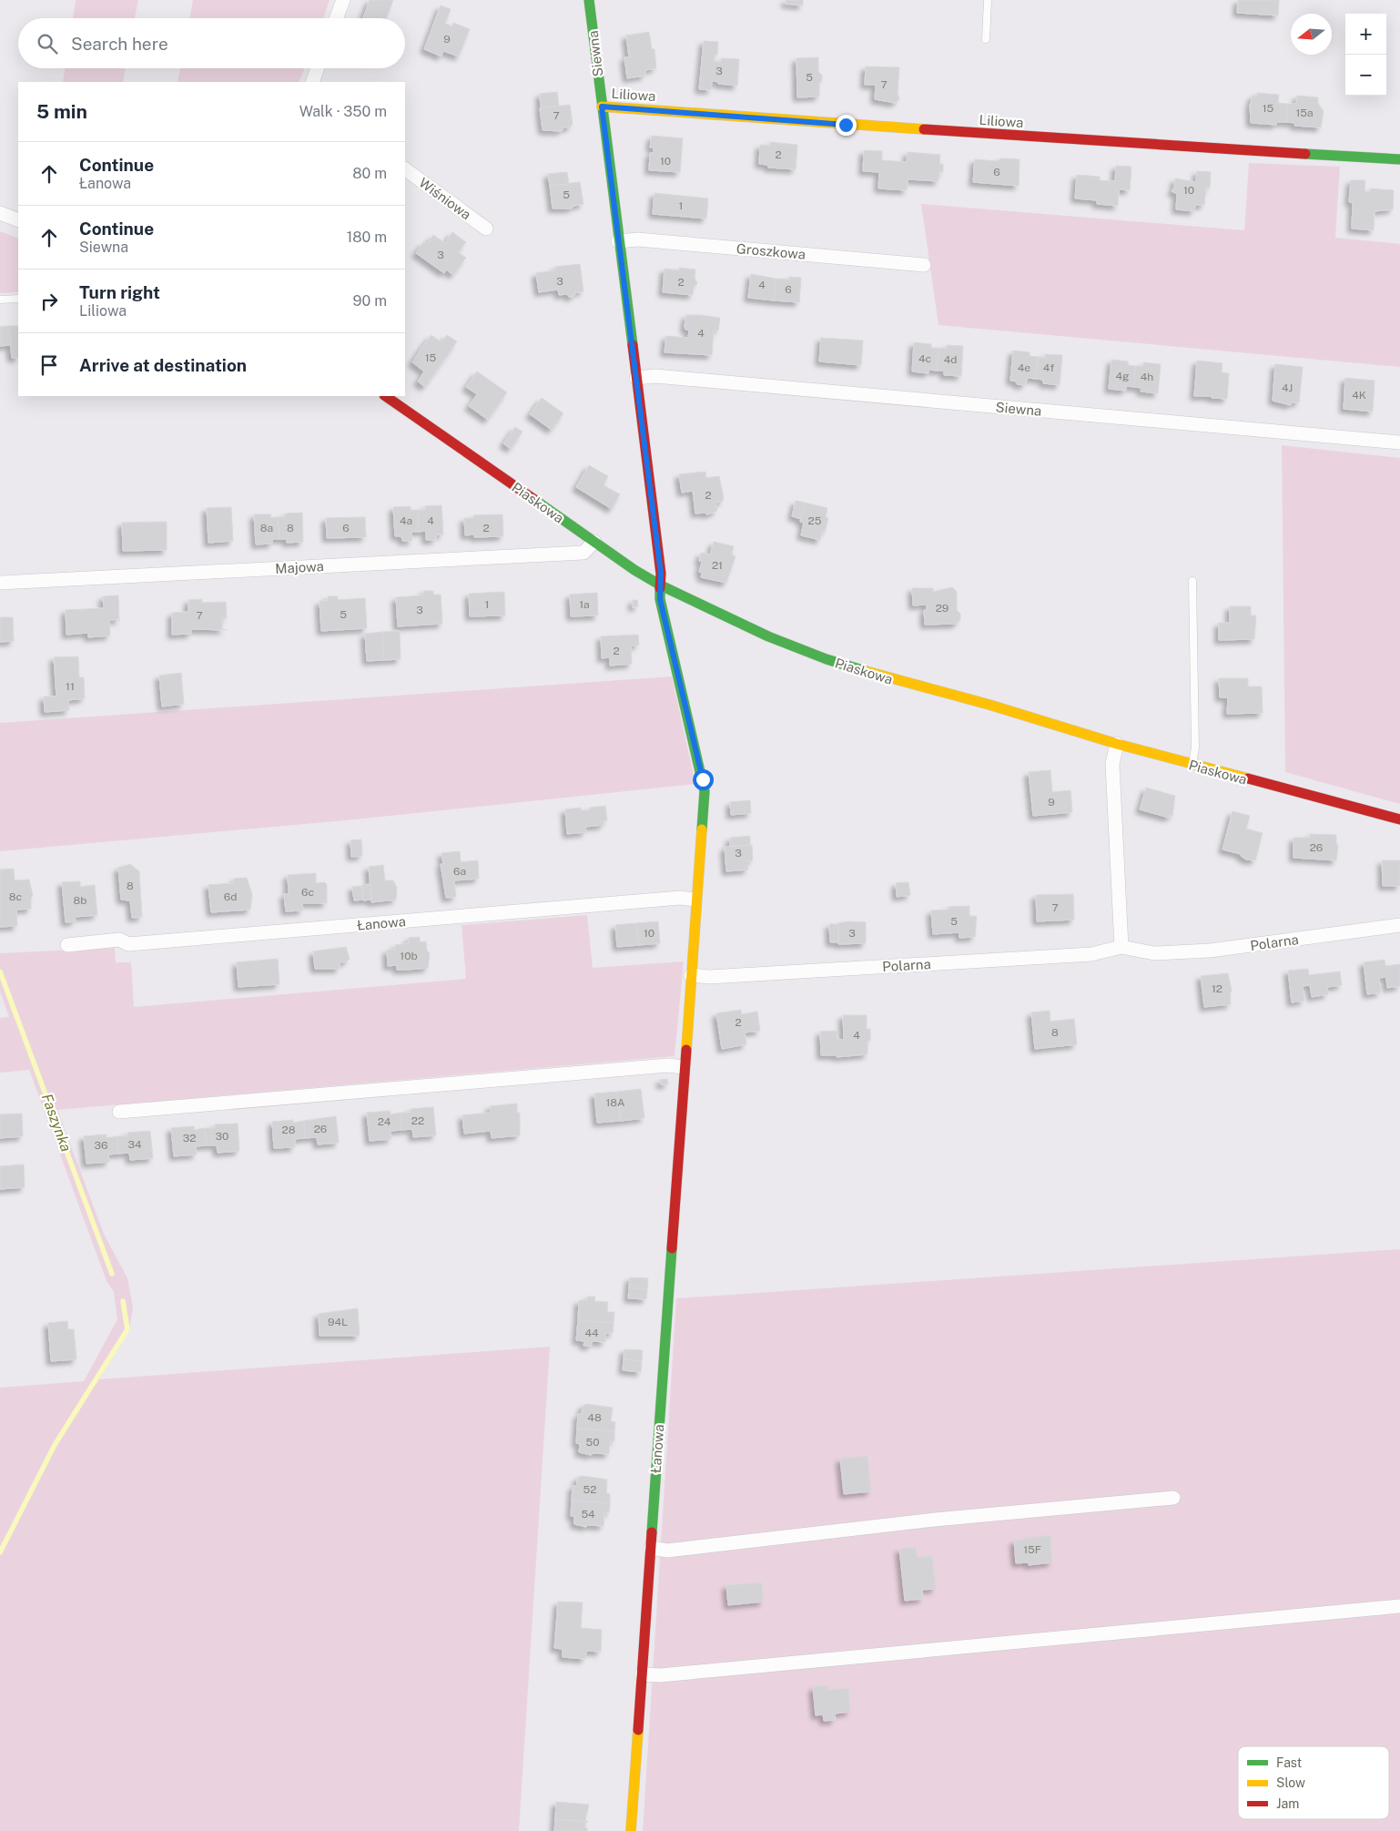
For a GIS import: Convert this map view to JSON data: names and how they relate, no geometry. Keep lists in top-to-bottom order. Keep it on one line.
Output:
{"streets":{"street":["Siewna","Liliowa","Wiśniowa","Groszkowa","Piaskowa","Majowa","Łanowa","Polarna"]},"crossings":[["Siewna","Liliowa"],["Siewna","Groszkowa"],["Siewna","Piaskowa"],["Siewna","Łanowa"],["Piaskowa","Majowa"],["Piaskowa","Łanowa"],["Łanowa","Polarna"]],"water":["Faszynka"],"house_numbers":["9","3","5","7","15","15a","7","2","10","6","10","5","1","3","3","2","4","6","4","15","4c","4d","4e","4f","4g","4h","4J","4K","2","4a","4","25","8a","8","6","2","21","1","1a","29","3","5","7","2","11","9","26","3","6a","8","6c","8c","6d","8b","7","5","10","3","10b","12","2","8","4","18A","22","24","26","28","30","32","34","36","94L","44","48","50","52","54","15F"],"legend":["Fast","Slow","Jam"],"north":"left","page":{"map_buttons":["+","−"],"search":"Search here","heading":["5 min","Walk · 350 m"],"list":[["Continue","Łanowa","80 m"],["Continue","Siewna","180 m"],["Turn right","Liliowa","90 m"],"Arrive at destination"]}}
